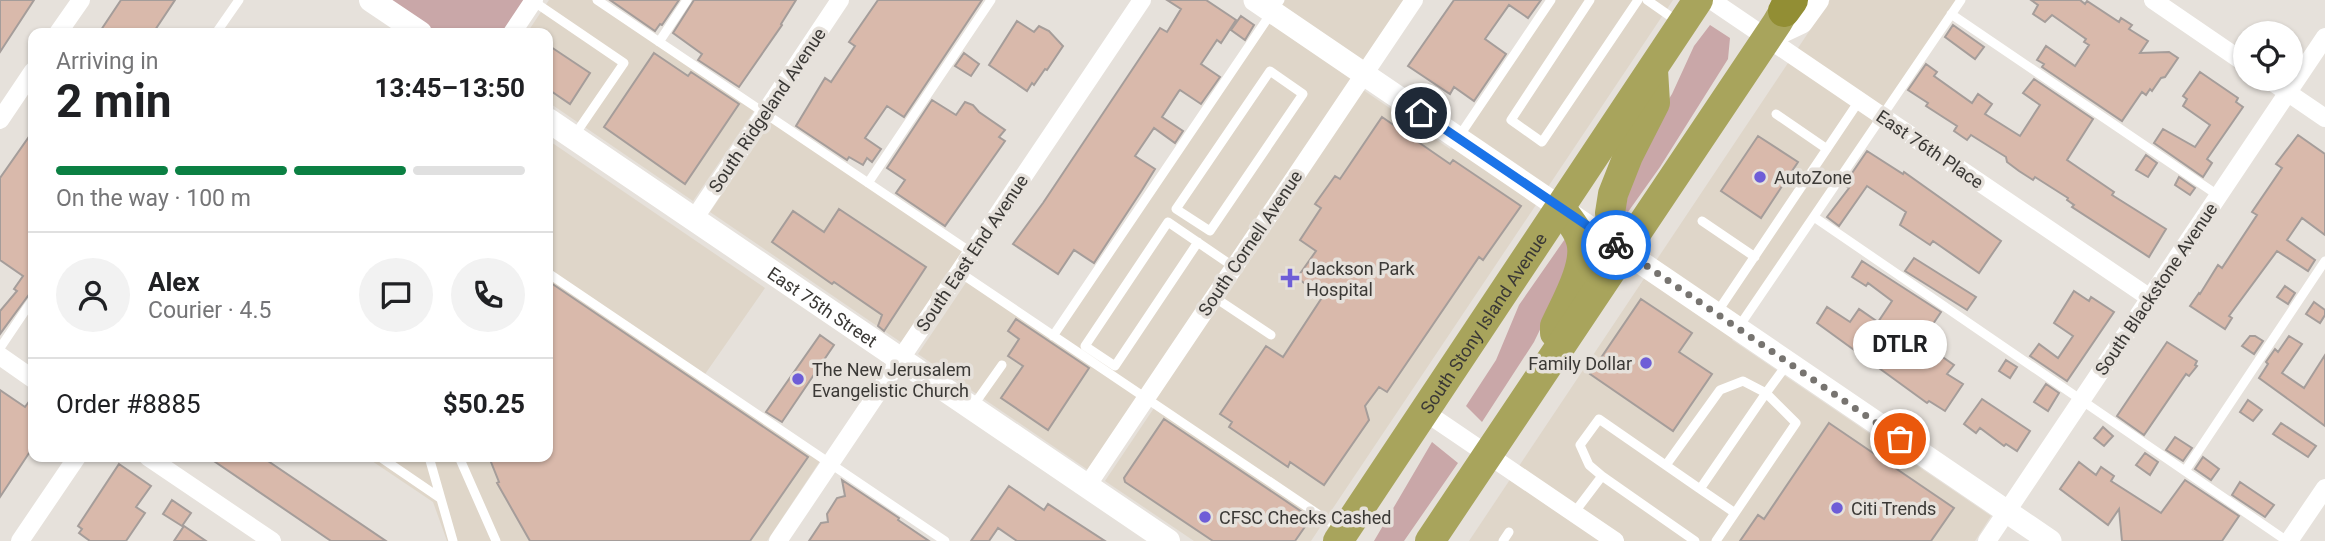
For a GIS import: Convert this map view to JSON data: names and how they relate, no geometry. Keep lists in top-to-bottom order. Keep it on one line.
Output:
{"streets":{"highway":["South Stony Island Avenue"],"main road":["East 75th Street"],"street":["South Ridgeland Avenue","East 76th Place","South Cornell Avenue","South East End Avenue","South Blackstone Avenue"]},"crossings":[["South Ridgeland Avenue","East 75th Street"],["East 76th Place","South Blackstone Avenue"],["South Cornell Avenue","East 75th Street"],["South East End Avenue","East 75th Street"]],"places":{"other":["AutoZone","Family Dollar","The New Jerusalem Evangelistic Church","DTLR","Citi Trends","CFSC Checks Cashed"],"health":["Jackson Park Hospital"]},"page":{"heading":["2 min","Arriving in","13:45–13:50"],"panel":["Alex","Courier · 4.5","Order #8885","$50.25"],"bar":"On the way · 100 m","bubble":"DTLR"}}
